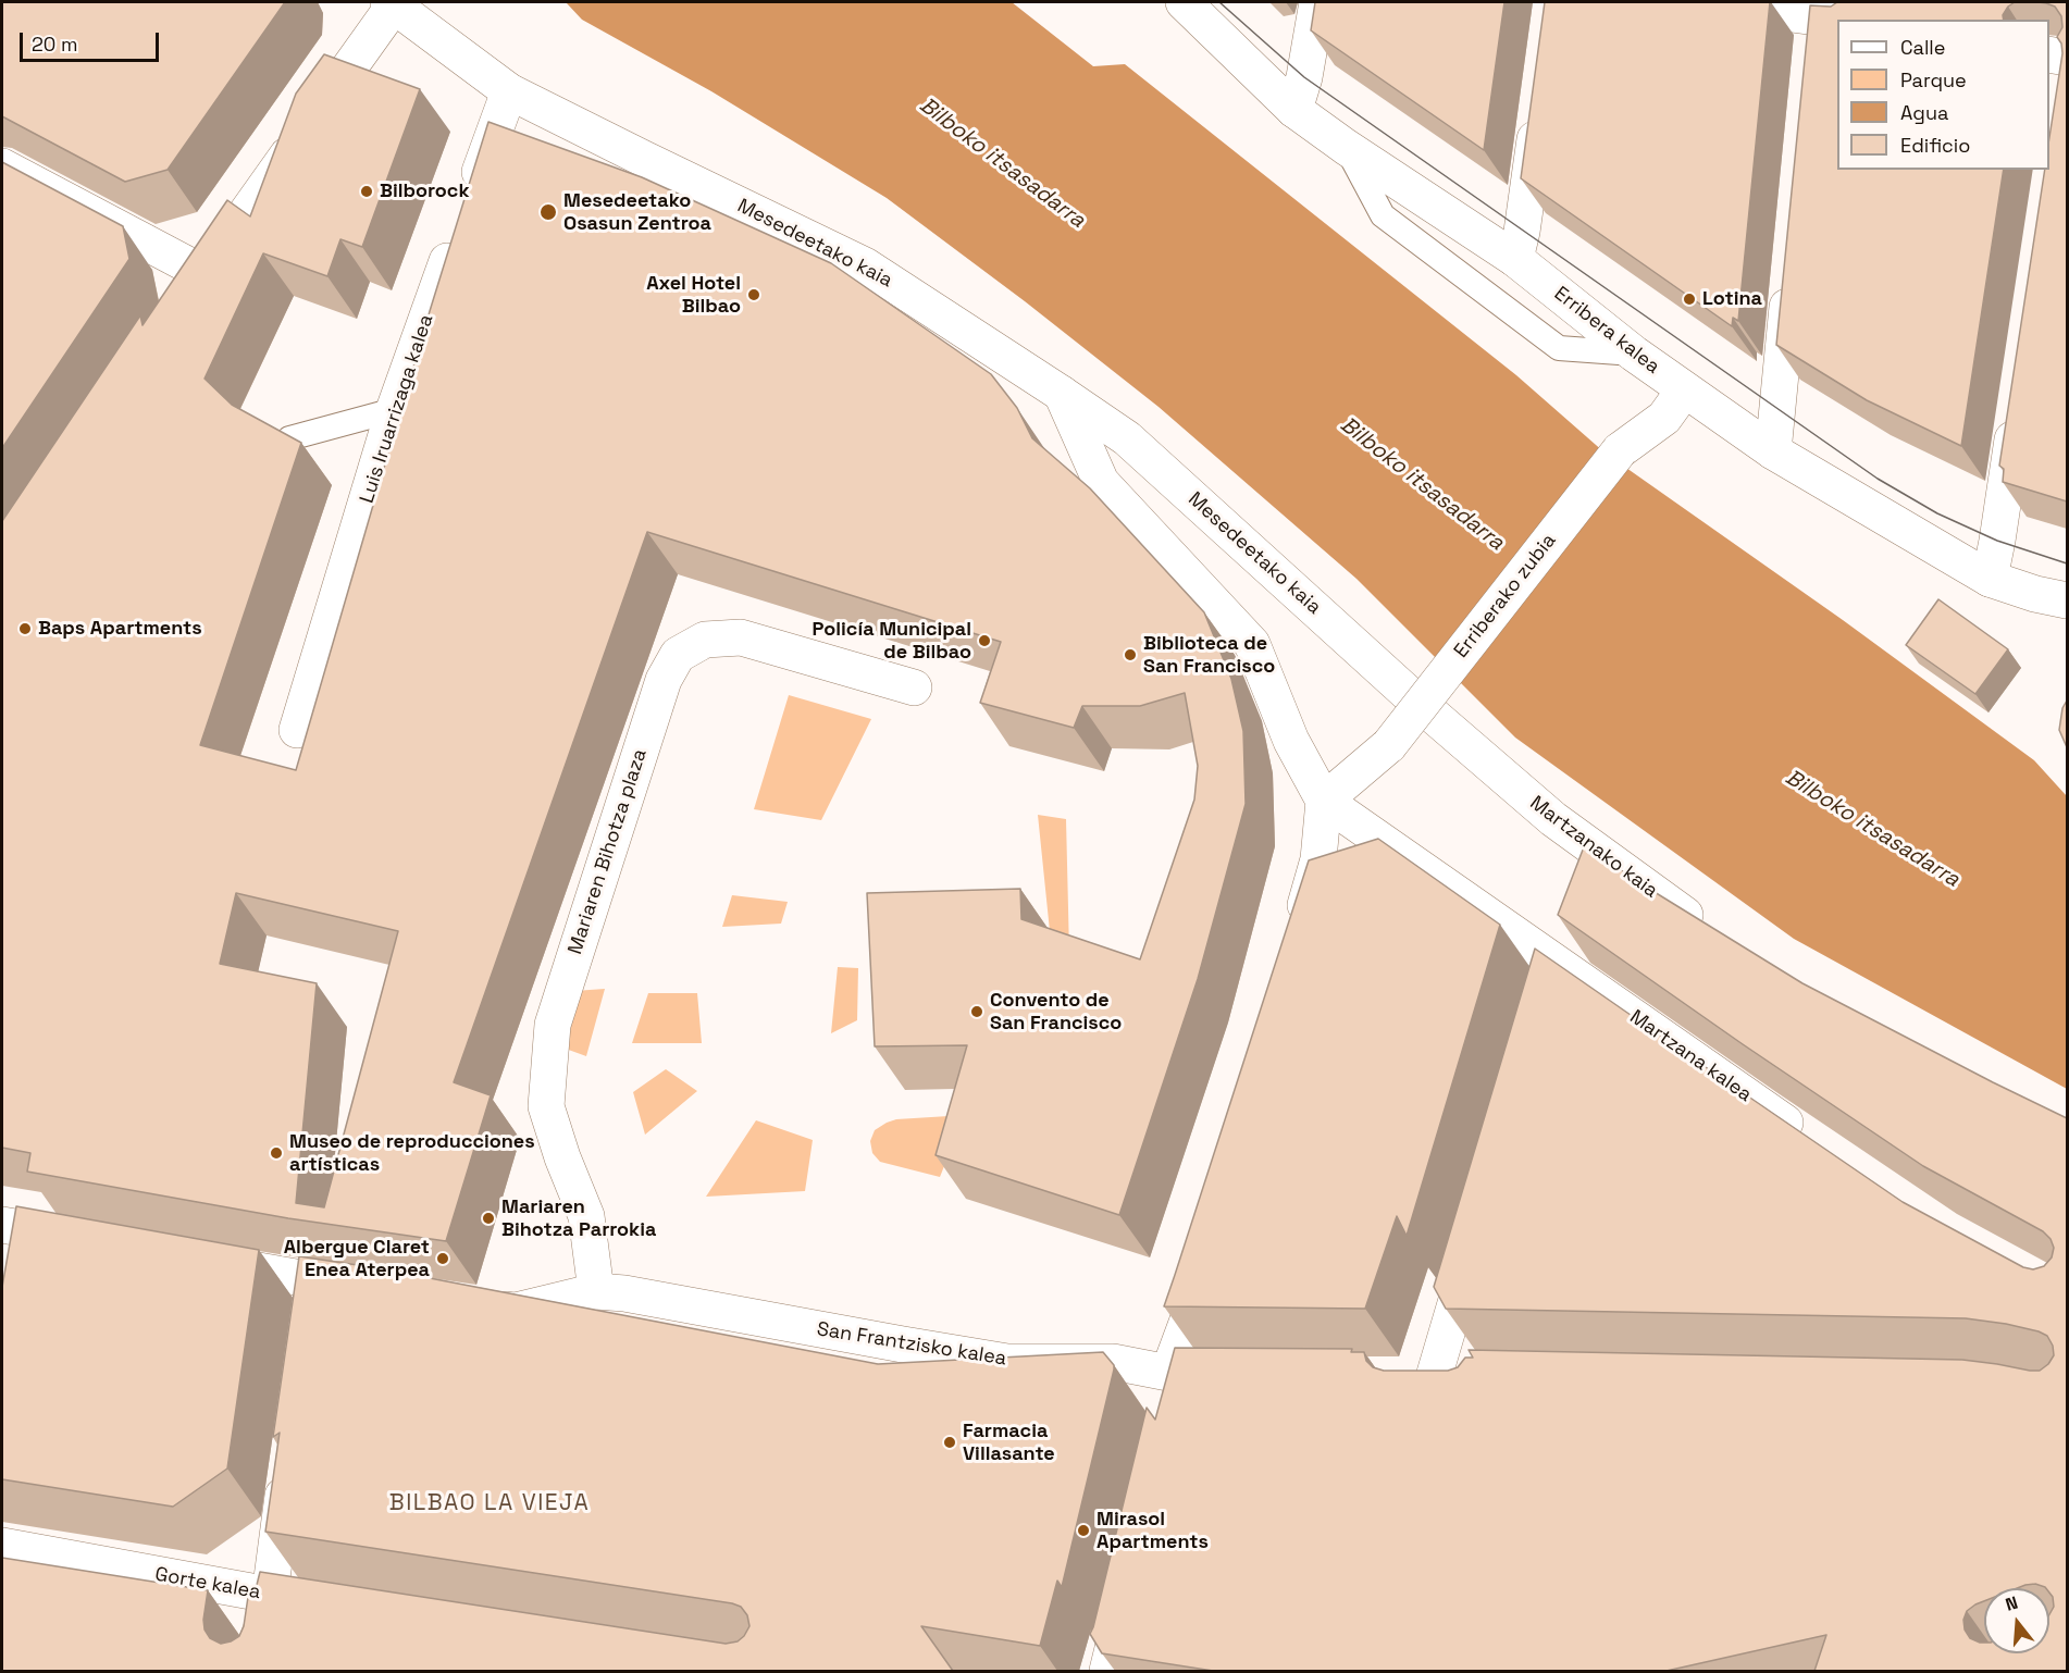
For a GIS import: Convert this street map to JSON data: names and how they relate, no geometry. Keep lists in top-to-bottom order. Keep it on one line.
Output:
{"streets":{"street":["Mesedeetako kaia","Erribera kalea","Luis Iruarrizaga kalea","Erriberako zubia","Martzanako kaia","Mariaren Bihotza plaza","Martzana kalea","San Frantzisko kalea","Gorte kalea"]},"crossings":[["Mesedeetako kaia","Martzanako kaia"],["Erribera kalea","Erriberako zubia"],["Erriberako zubia","Martzana kalea"],["Mariaren Bihotza plaza","San Frantzisko kalea"]],"districts":["BILBAO LA VIEJA"],"water":["Bilboko itsasadarra"],"places":["Bilborock","Mesedeetako Osasun Zentroa","Axel Hotel Bilbao","Lotina","Baps Apartments","Policía Municipal de Bilbao","Biblioteca de San Francisco","Convento de San Francisco","Museo de reproducciones artísticas","Mariaren Bihotza Parrokia","Albergue Claret Enea Aterpea","Farmacia Villasante","Mirasol Apartments"],"legend":["Calle","Parque","Agua","Edificio"],"scale_bar":"20 m","north":"top"}
